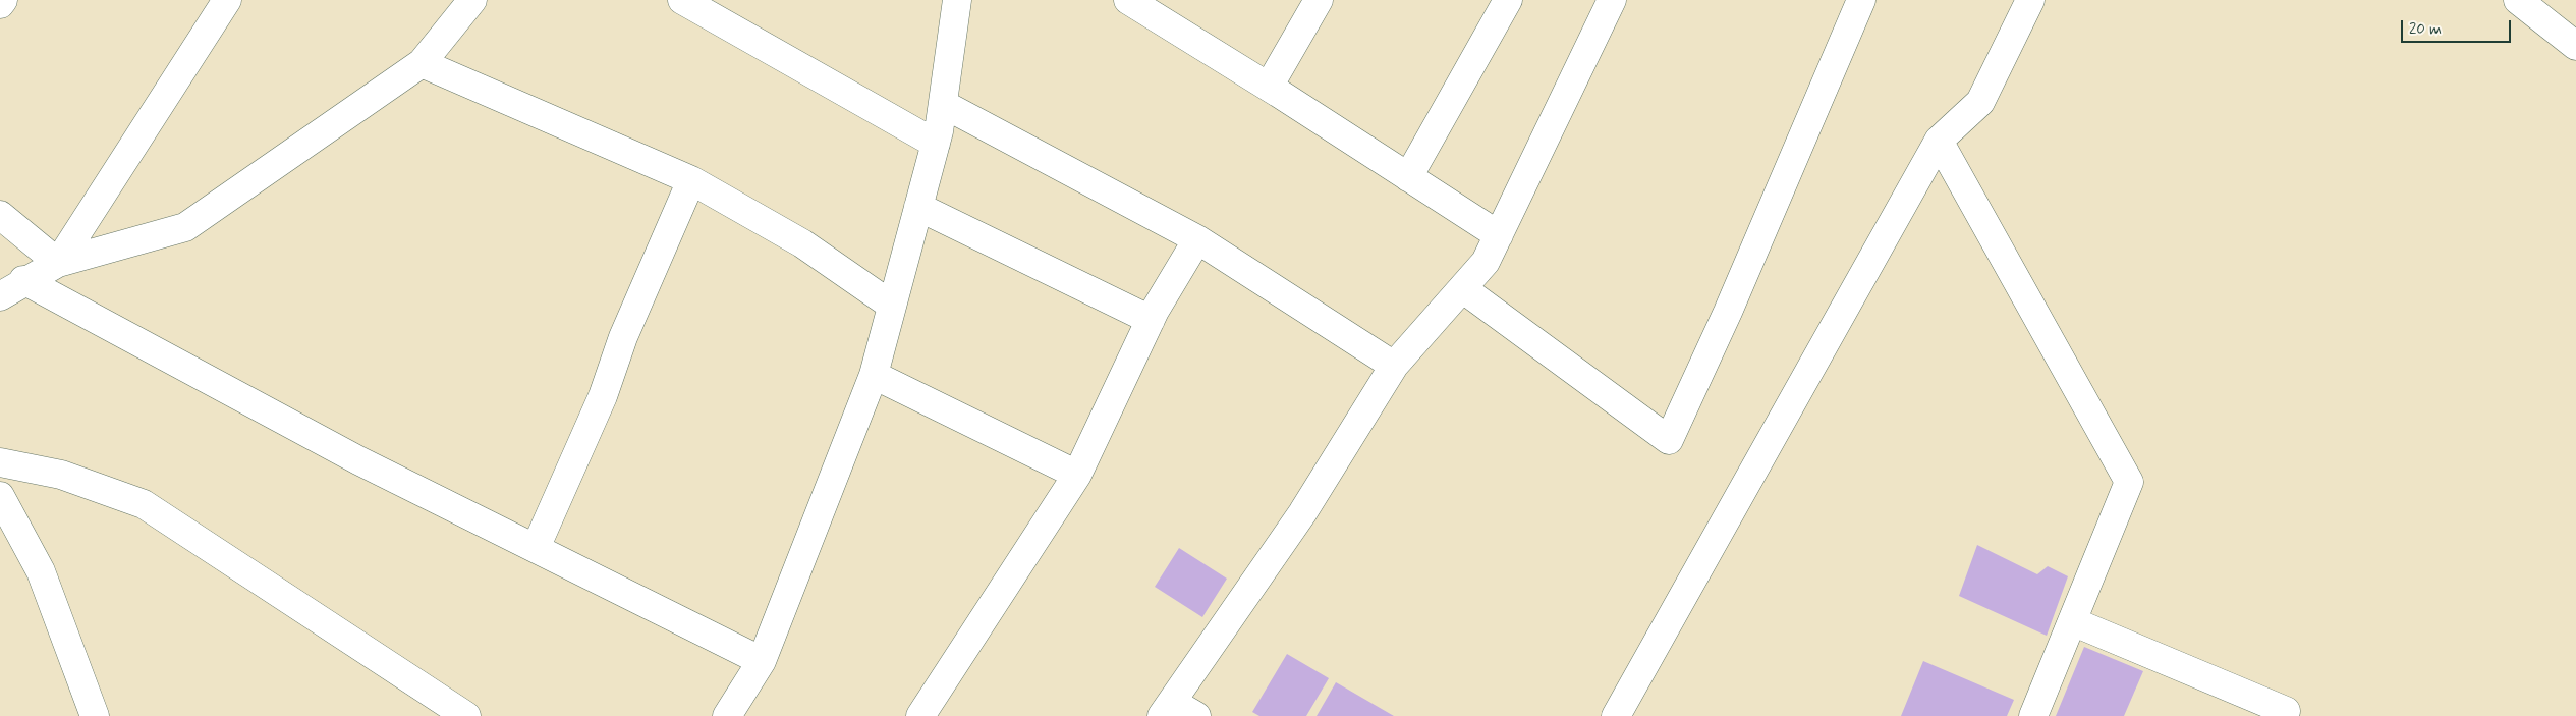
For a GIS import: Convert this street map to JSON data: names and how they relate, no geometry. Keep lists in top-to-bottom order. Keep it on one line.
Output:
{"scale_bar":"20 m"}
